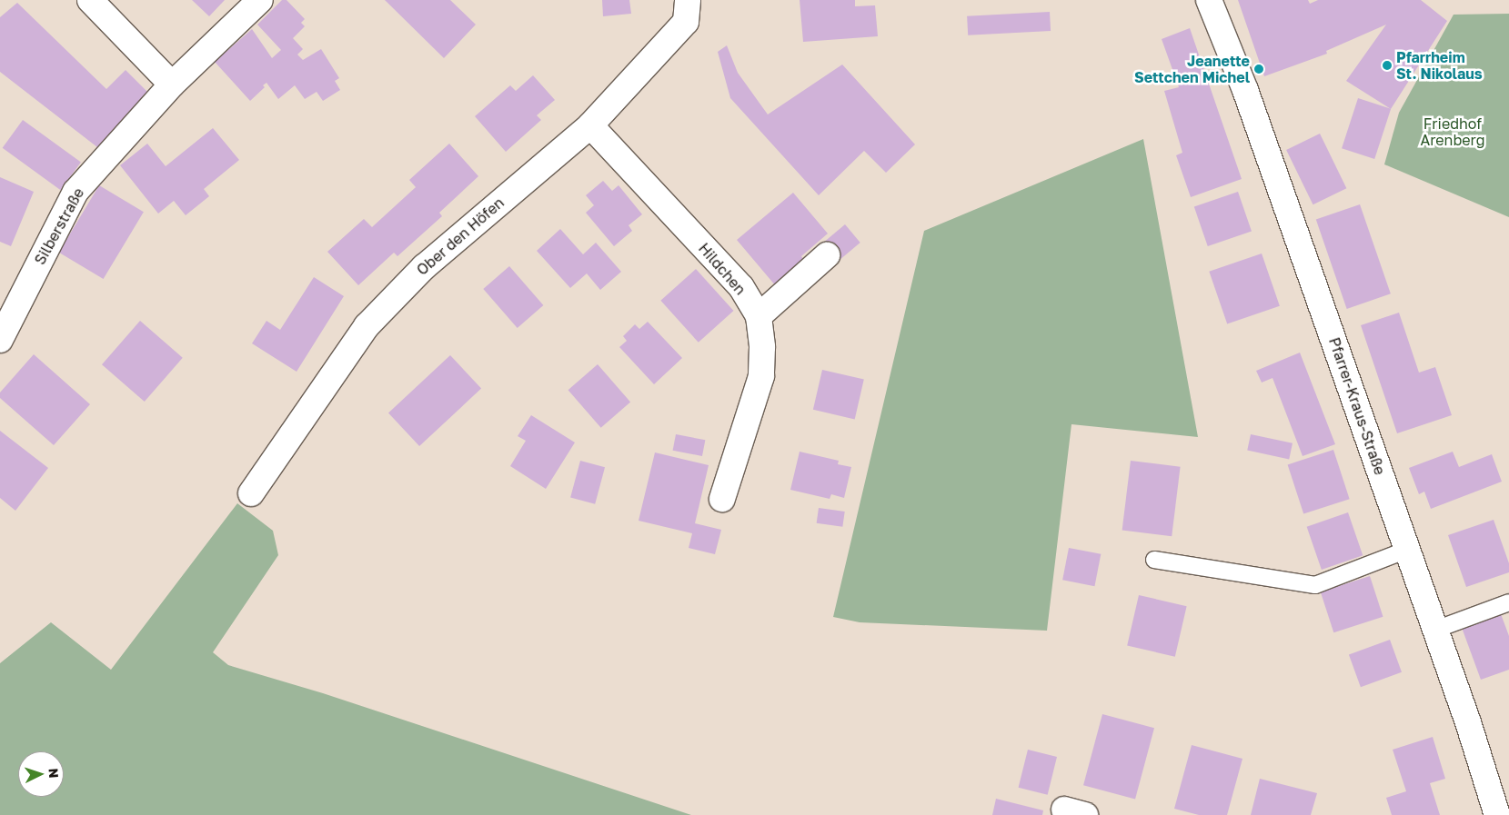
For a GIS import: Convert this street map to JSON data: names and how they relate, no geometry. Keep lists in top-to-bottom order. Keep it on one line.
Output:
{"streets":{"street":["Silberstraße","Ober den Höfen","Hildchen","Pfarrer-Kraus-Straße"]},"crossings":[["Ober den Höfen","Hildchen"]],"parks":["Friedhof Arenberg"],"places":["Pfarrheim St. Nikolaus","Jeanette Settchen Michel"],"north":"right"}
